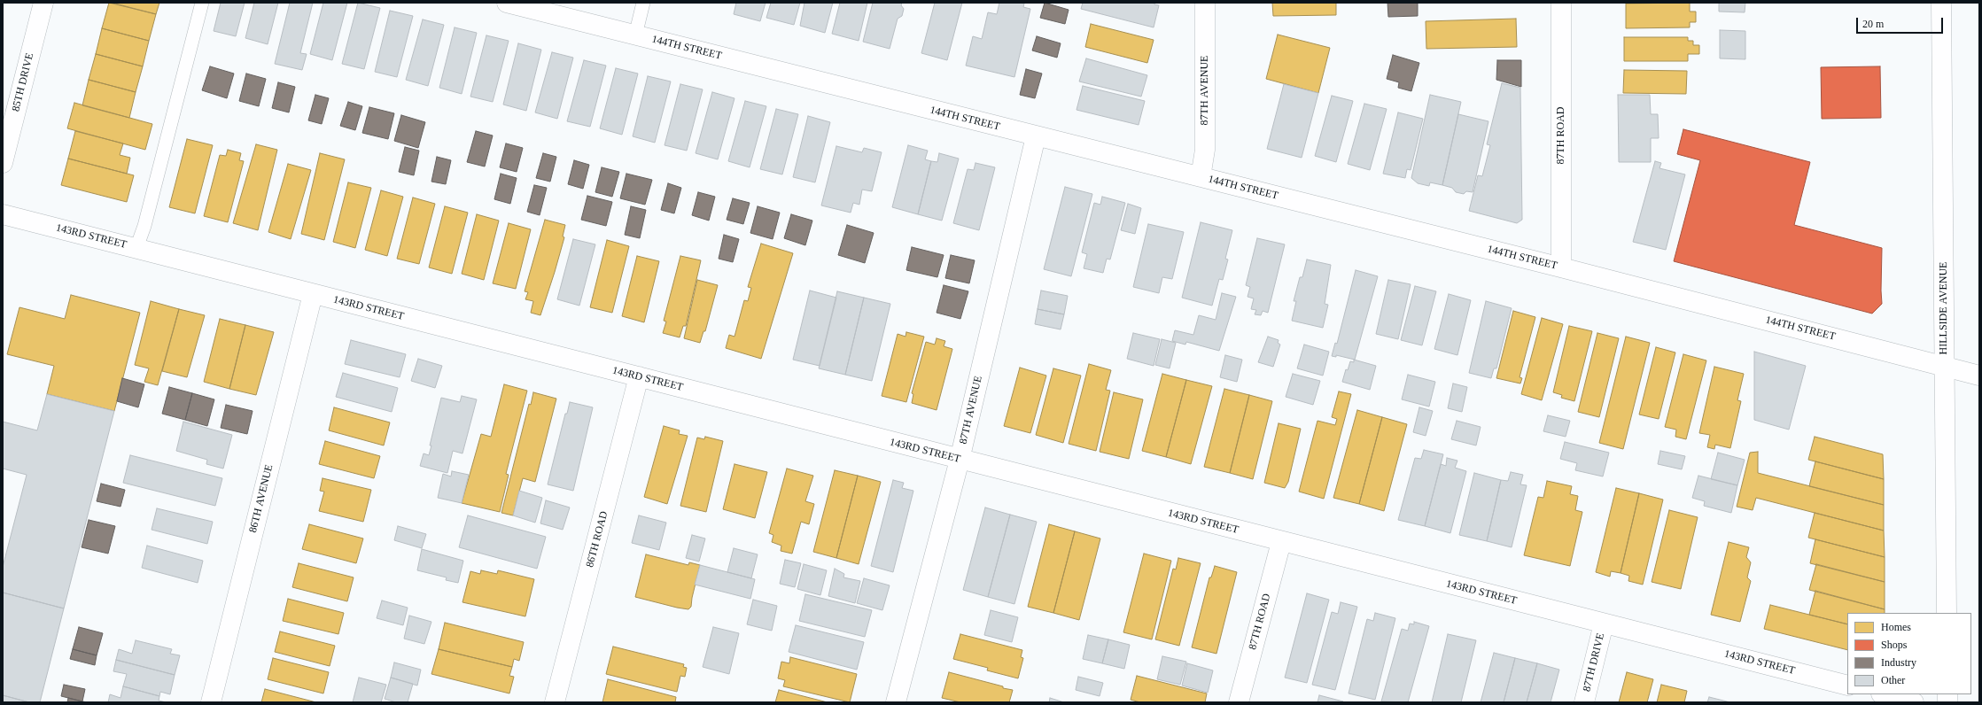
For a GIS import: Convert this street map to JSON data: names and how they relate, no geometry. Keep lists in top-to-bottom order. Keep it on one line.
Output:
{"streets":{"street":["144TH STREET","85TH DRIVE","87TH AVENUE","87TH ROAD","143RD STREET","HILLSIDE AVENUE","86TH AVENUE","86TH ROAD","87TH DRIVE"]},"crossings":[["144TH STREET","87TH AVENUE"],["144TH STREET","87TH ROAD"],["144TH STREET","HILLSIDE AVENUE"],["87TH AVENUE","143RD STREET"],["87TH ROAD","143RD STREET"],["143RD STREET","86TH AVENUE"],["143RD STREET","86TH ROAD"],["143RD STREET","87TH DRIVE"]],"legend":["Homes","Shops","Industry","Other"],"scale_bar":"20 m"}
